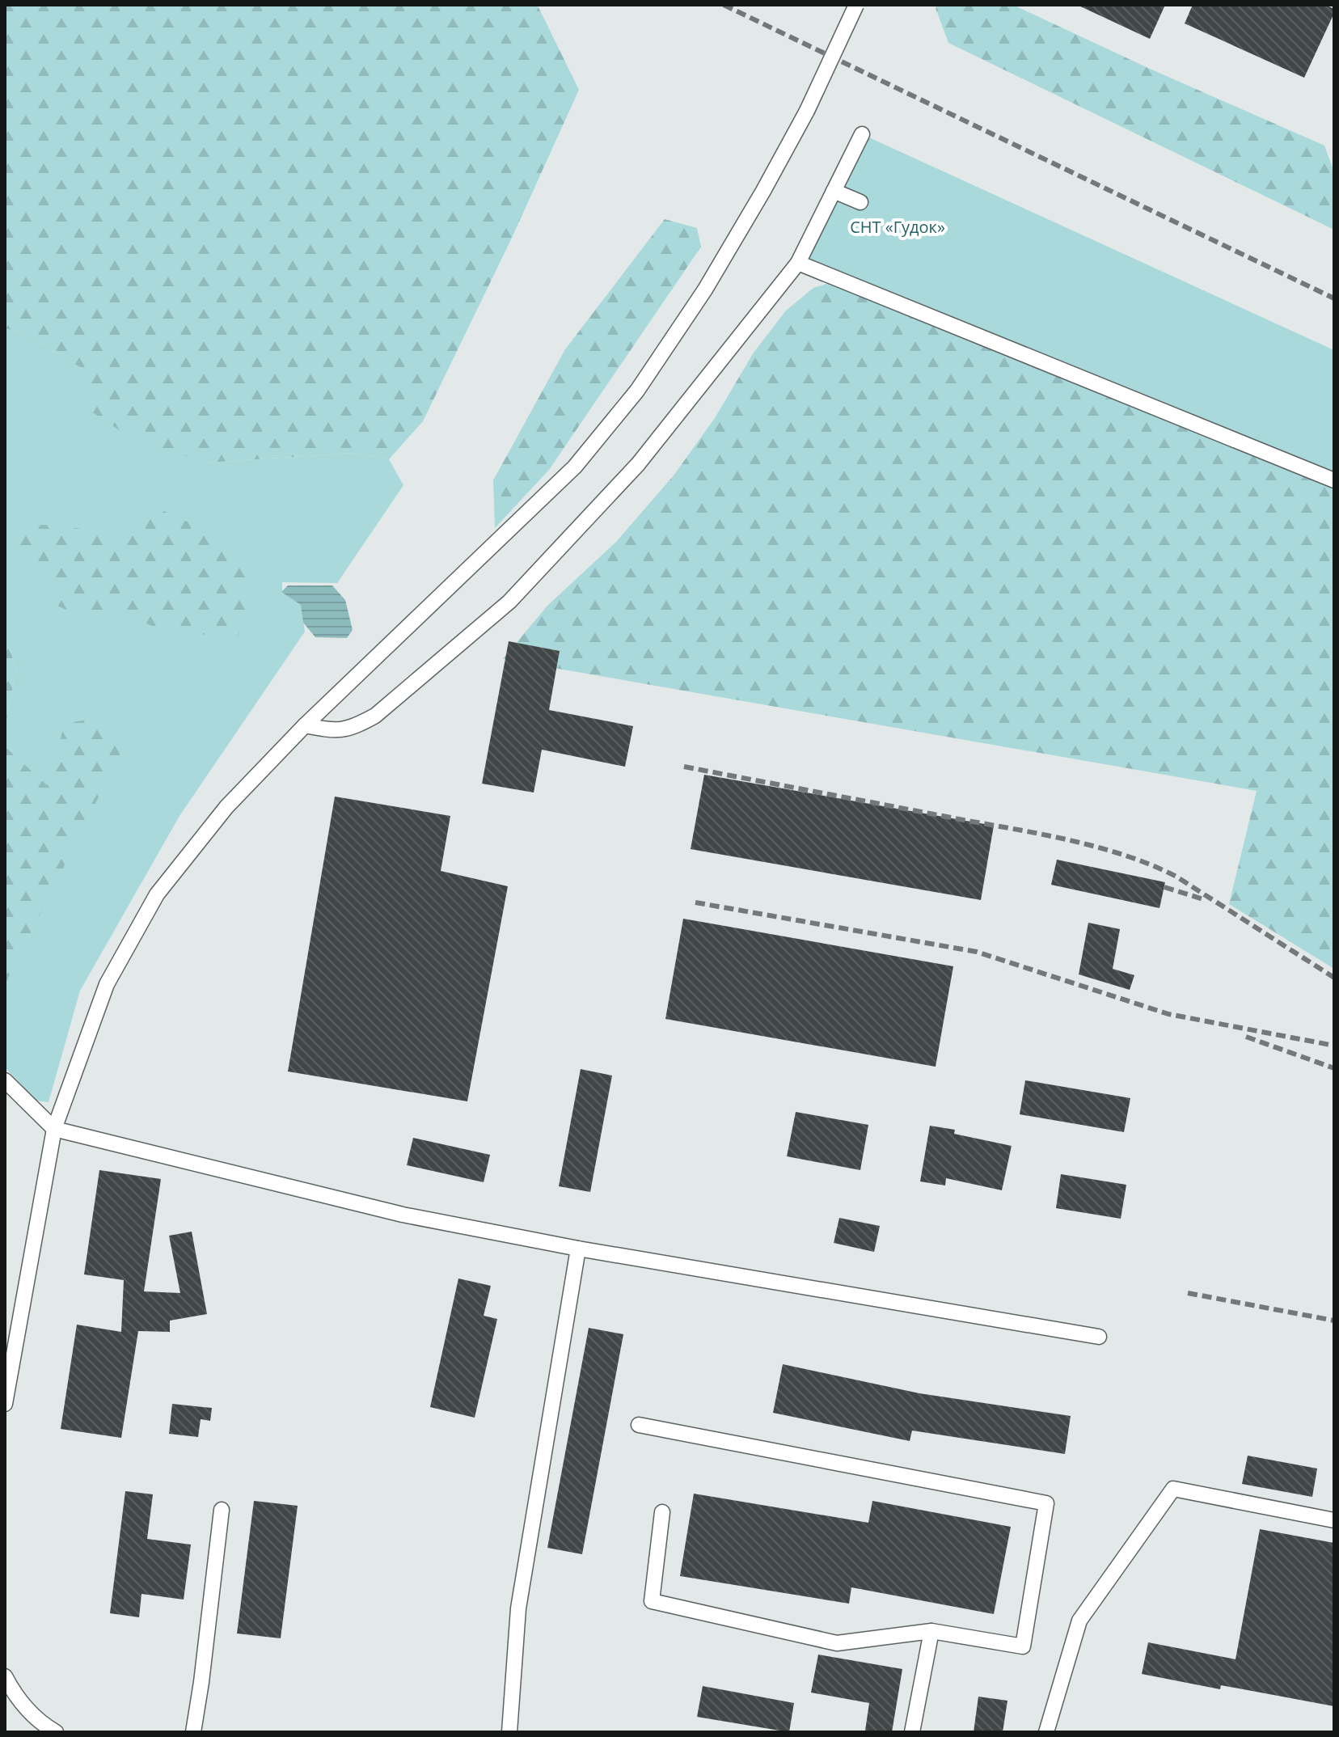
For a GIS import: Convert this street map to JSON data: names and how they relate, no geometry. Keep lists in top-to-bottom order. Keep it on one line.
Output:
{"parks":["СНТ «Гудок»"]}
